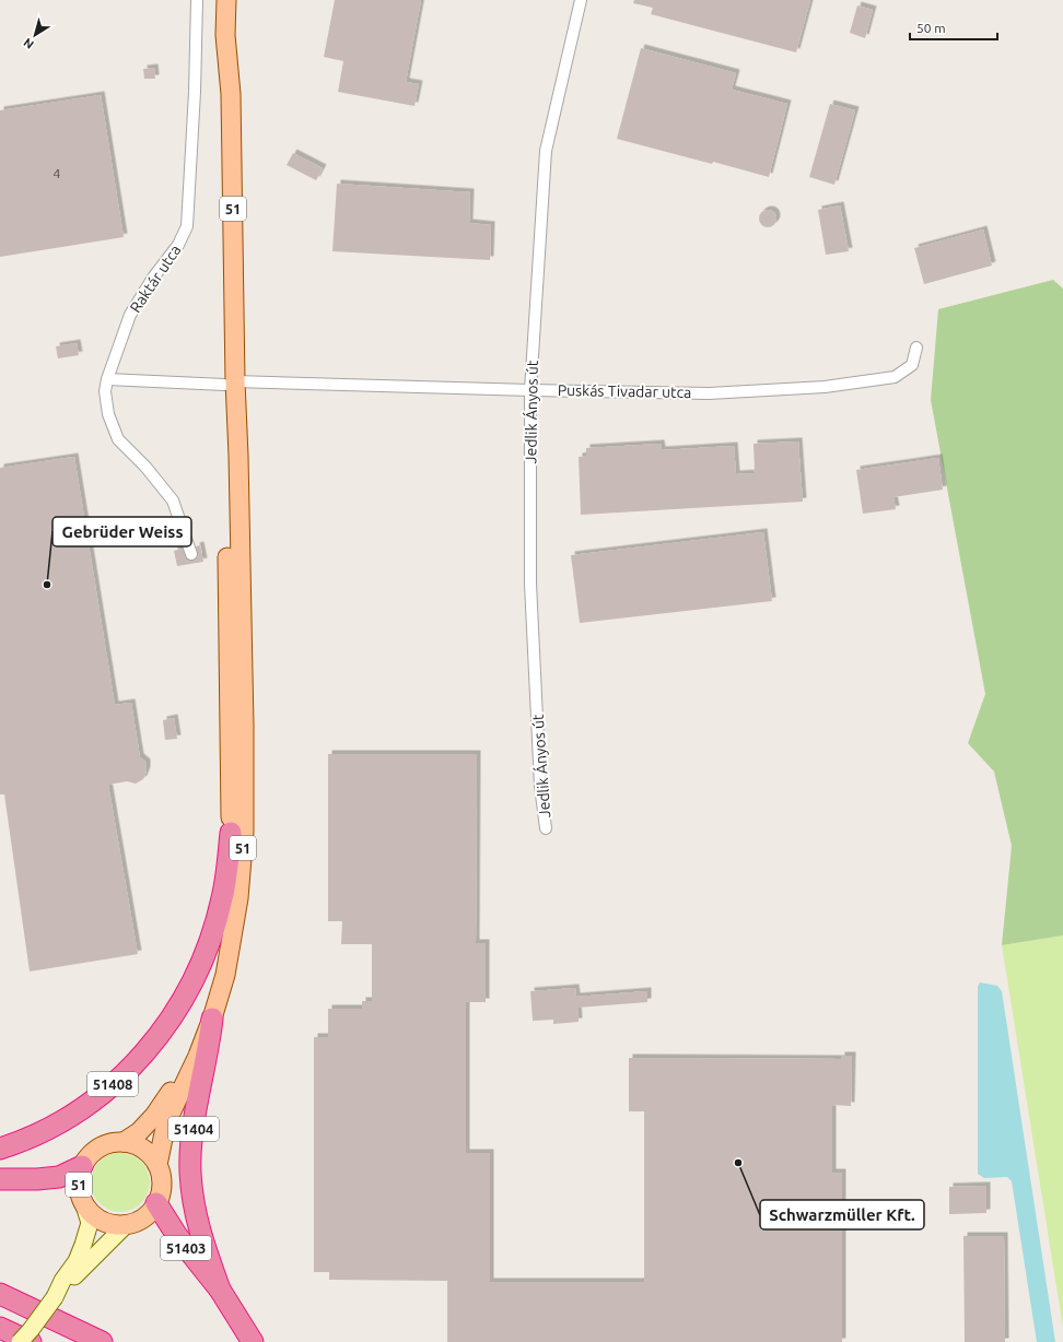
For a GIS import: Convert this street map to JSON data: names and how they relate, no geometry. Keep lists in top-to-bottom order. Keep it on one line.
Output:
{"streets":{"highway":["51408","51404","51403"],"main road":["51"],"street":["Raktár utca","Puskás Tivadar utca","Jedlik Ányos út"]},"crossings":[["51","Puskás Tivadar utca"],["51","51408"],["51","51404"],["51","51403"],["Raktár utca","Puskás Tivadar utca"],["Puskás Tivadar utca","Jedlik Ányos út"],["51404","51403"]],"places":["Gebrüder Weiss","Schwarzmüller Kft."],"house_numbers":["4"],"scale_bar":"50 m","north":"bottom left"}
